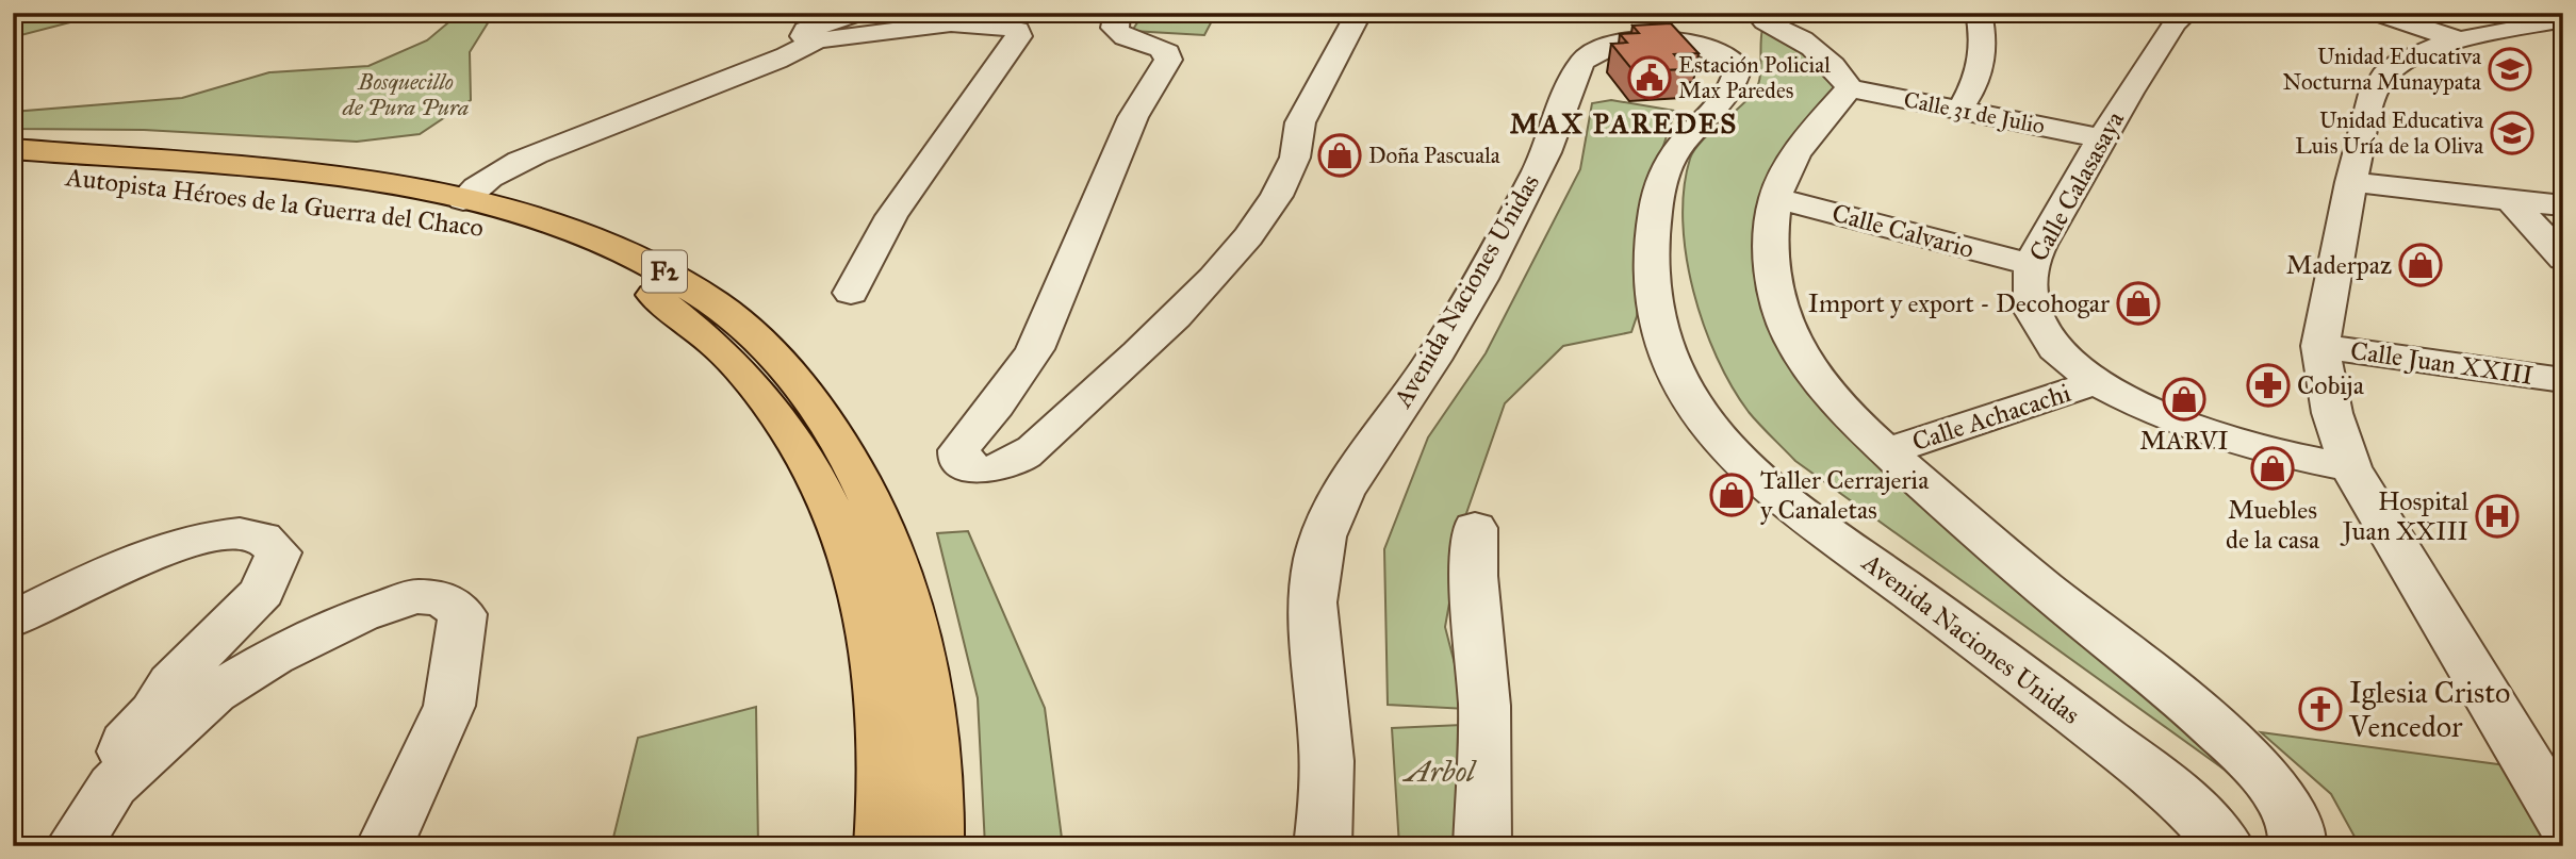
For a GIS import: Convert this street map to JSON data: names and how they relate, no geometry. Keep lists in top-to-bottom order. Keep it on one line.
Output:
{"streets":{"highway":["Autopista Héroes de la Guerra del Chaco","F2"],"street":["Calle 31 de Julio","Calle Calasasaya","Calle Calvario","Avenida Naciones Unidas","Calle Juan XXIII","Calle Achacachi"]},"crossings":[["Calle 31 de Julio","Calle Calasasaya"],["Calle Calasasaya","Calle Calvario"],["Calle Calasasaya","Calle Achacachi"]],"districts":["MAX PAREDES"],"parks":["Bosquecillo de Pura Pura","Arbol"],"places":{"school or university":["Unidad Educativa Nocturna Munaypata","Unidad Educativa Luis Uría de la Oliva"],"public building":["Estación Policial Max Paredes"],"shop":["Doña Pascuala","Maderpaz","Import y export - Decohogar","MARVI","Muebles de la casa","Taller Cerrajeria y Canaletas"],"pharmacy":["Cobija"],"hospital":["Hospital Juan XXIII"],"church":["Iglesia Cristo Vencedor"]}}
